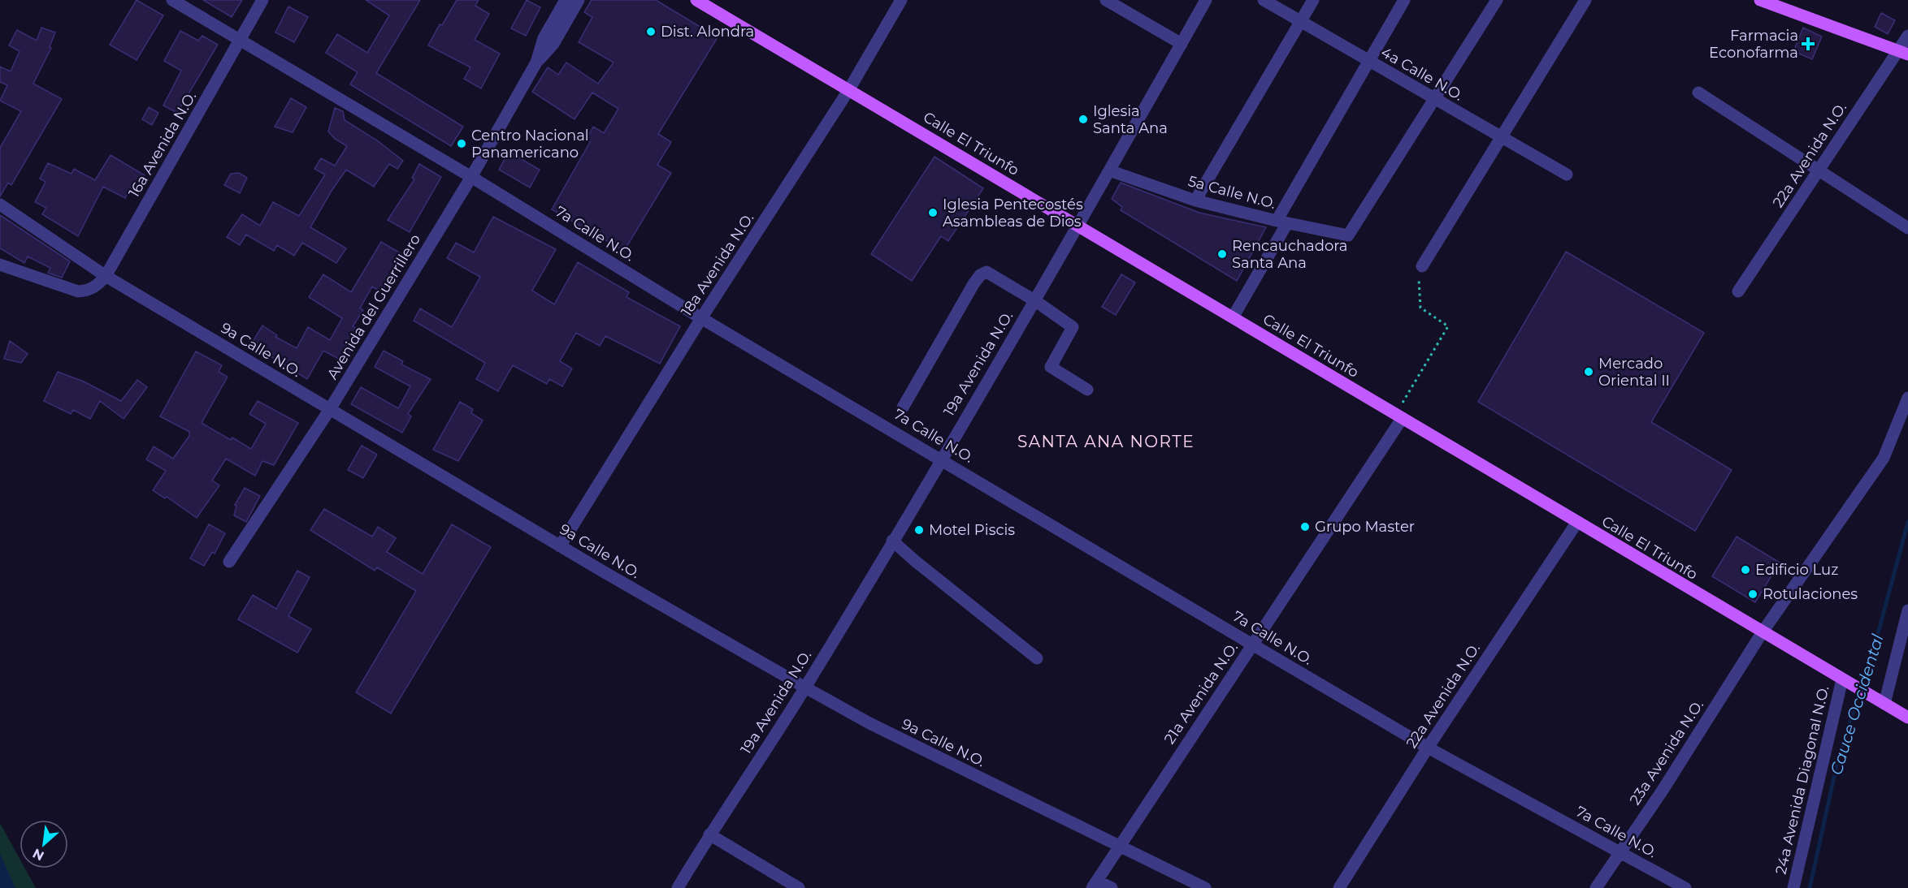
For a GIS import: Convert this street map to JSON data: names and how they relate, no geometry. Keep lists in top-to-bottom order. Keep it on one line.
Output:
{"streets":{"main road":["Calle El Triunfo"],"street":["4a Calle N.O.","16a Avenida N.O.","22a Avenida N.O.","5a Calle N.O.","7a Calle N.O.","18a Avenida N.O.","Avenida del Guerrillero","9a Calle N.O.","19a Avenida N.O.","21a Avenida N.O.","23a Avenida N.O.","24a Avenida Diagonal N.O."]},"crossings":[["4a Calle N.O.","5a Calle N.O."],["Calle El Triunfo","22a Avenida N.O."],["Calle El Triunfo","18a Avenida N.O."],["Calle El Triunfo","19a Avenida N.O."],["Calle El Triunfo","21a Avenida N.O."],["Calle El Triunfo","23a Avenida N.O."],["Calle El Triunfo","24a Avenida Diagonal N.O."],["16a Avenida N.O.","7a Calle N.O."],["16a Avenida N.O.","9a Calle N.O."],["22a Avenida N.O.","7a Calle N.O."],["5a Calle N.O.","19a Avenida N.O."],["7a Calle N.O.","18a Avenida N.O."],["7a Calle N.O.","Avenida del Guerrillero"],["7a Calle N.O.","19a Avenida N.O."],["7a Calle N.O.","21a Avenida N.O."],["7a Calle N.O.","23a Avenida N.O."],["18a Avenida N.O.","9a Calle N.O."],["Avenida del Guerrillero","9a Calle N.O."],["9a Calle N.O.","19a Avenida N.O."],["9a Calle N.O.","21a Avenida N.O."]],"districts":["SANTA ANA NORTE"],"water":["Cauce Occidental"],"places":{"other":["Dist. Alondra","Iglesia Santa Ana","Centro Nacional Panamericano","Iglesia Pentecostés Asambleas de Dios","Rencauchadora Santa Ana","Mercado Oriental II","Grupo Master","Motel Piscis","Edificio Luz","Rotulaciones"],"health":["Farmacia Econofarma"]},"north":"bottom left"}
